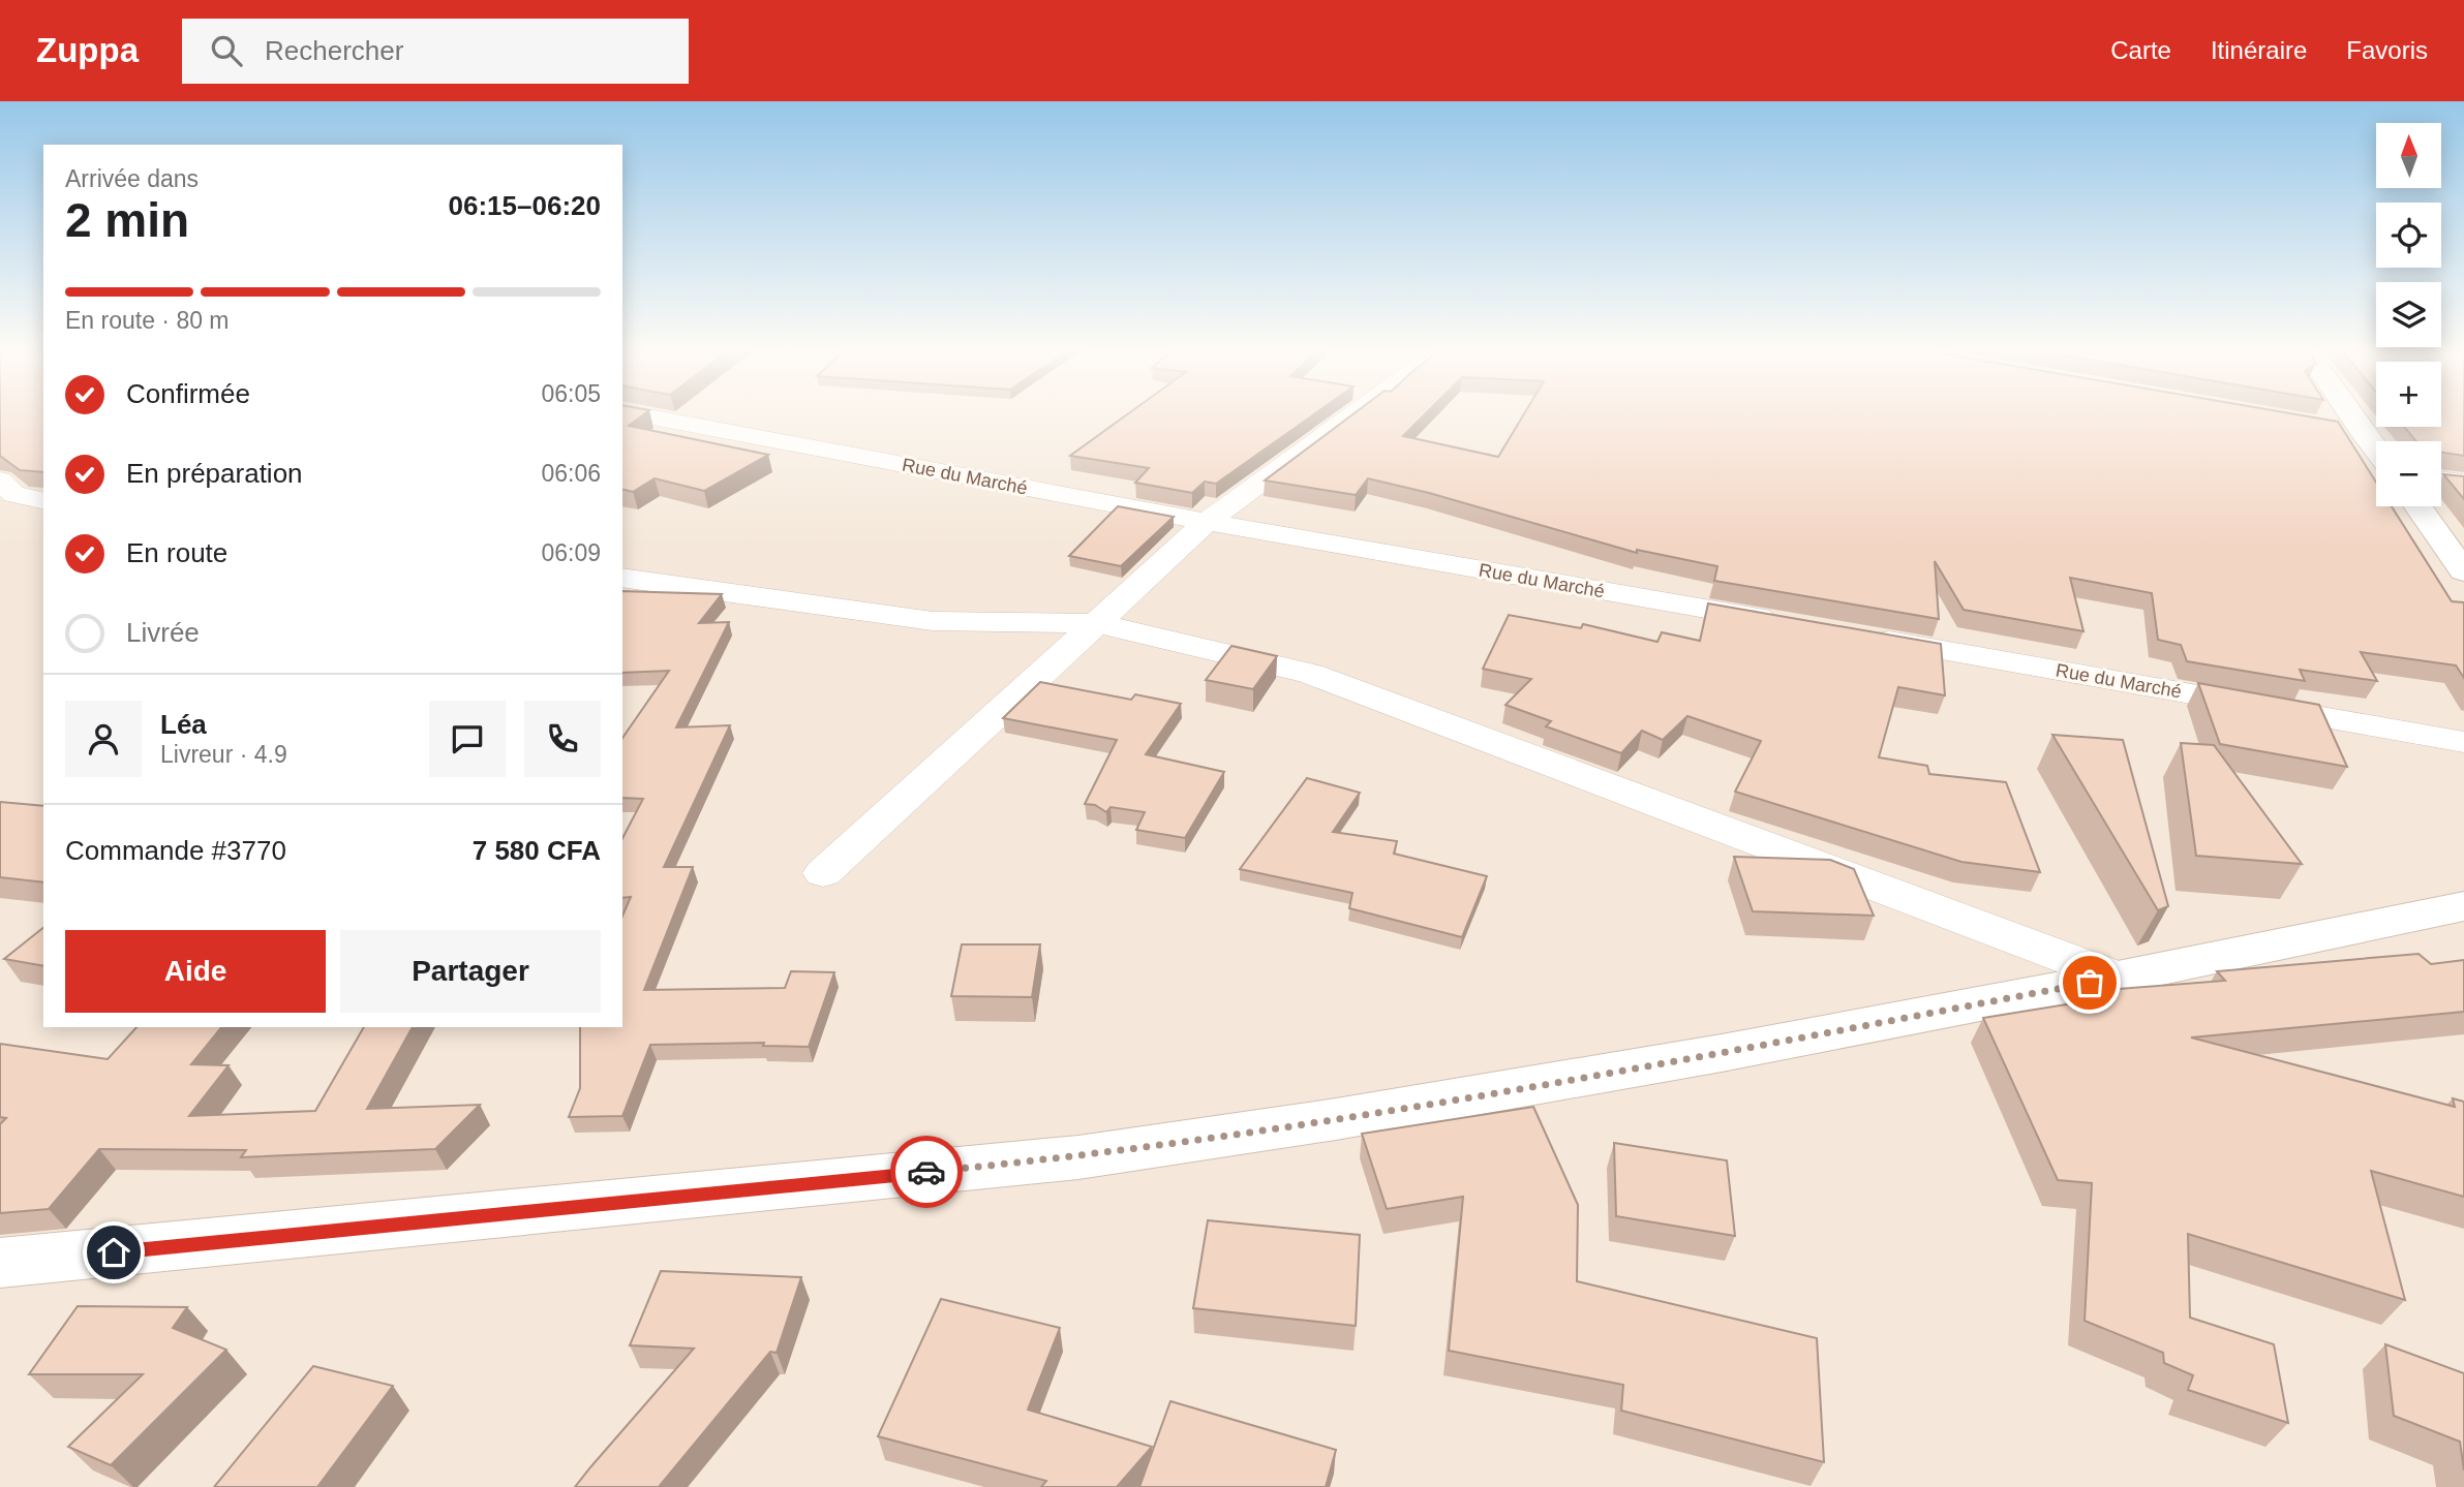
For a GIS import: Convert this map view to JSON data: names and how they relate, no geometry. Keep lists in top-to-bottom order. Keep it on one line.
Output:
{"streets":{"street":["Rue du Marché"]},"north":"top","page":{"header":"Zuppa","search":"Rechercher","nav":["Carte","Itinéraire","Favoris"],"map_buttons":["+","−"],"heading":["2 min","Arrivée dans","06:15–06:20"],"panel":["Léa","Livreur · 4.9","Commande #3770","7 580 CFA"],"bar":"En route · 80 m","list":[["Confirmée","06:05"],["En préparation","06:06"],["En route","06:09"],"Livrée"],"buttons":["Aide","Partager"]}}
